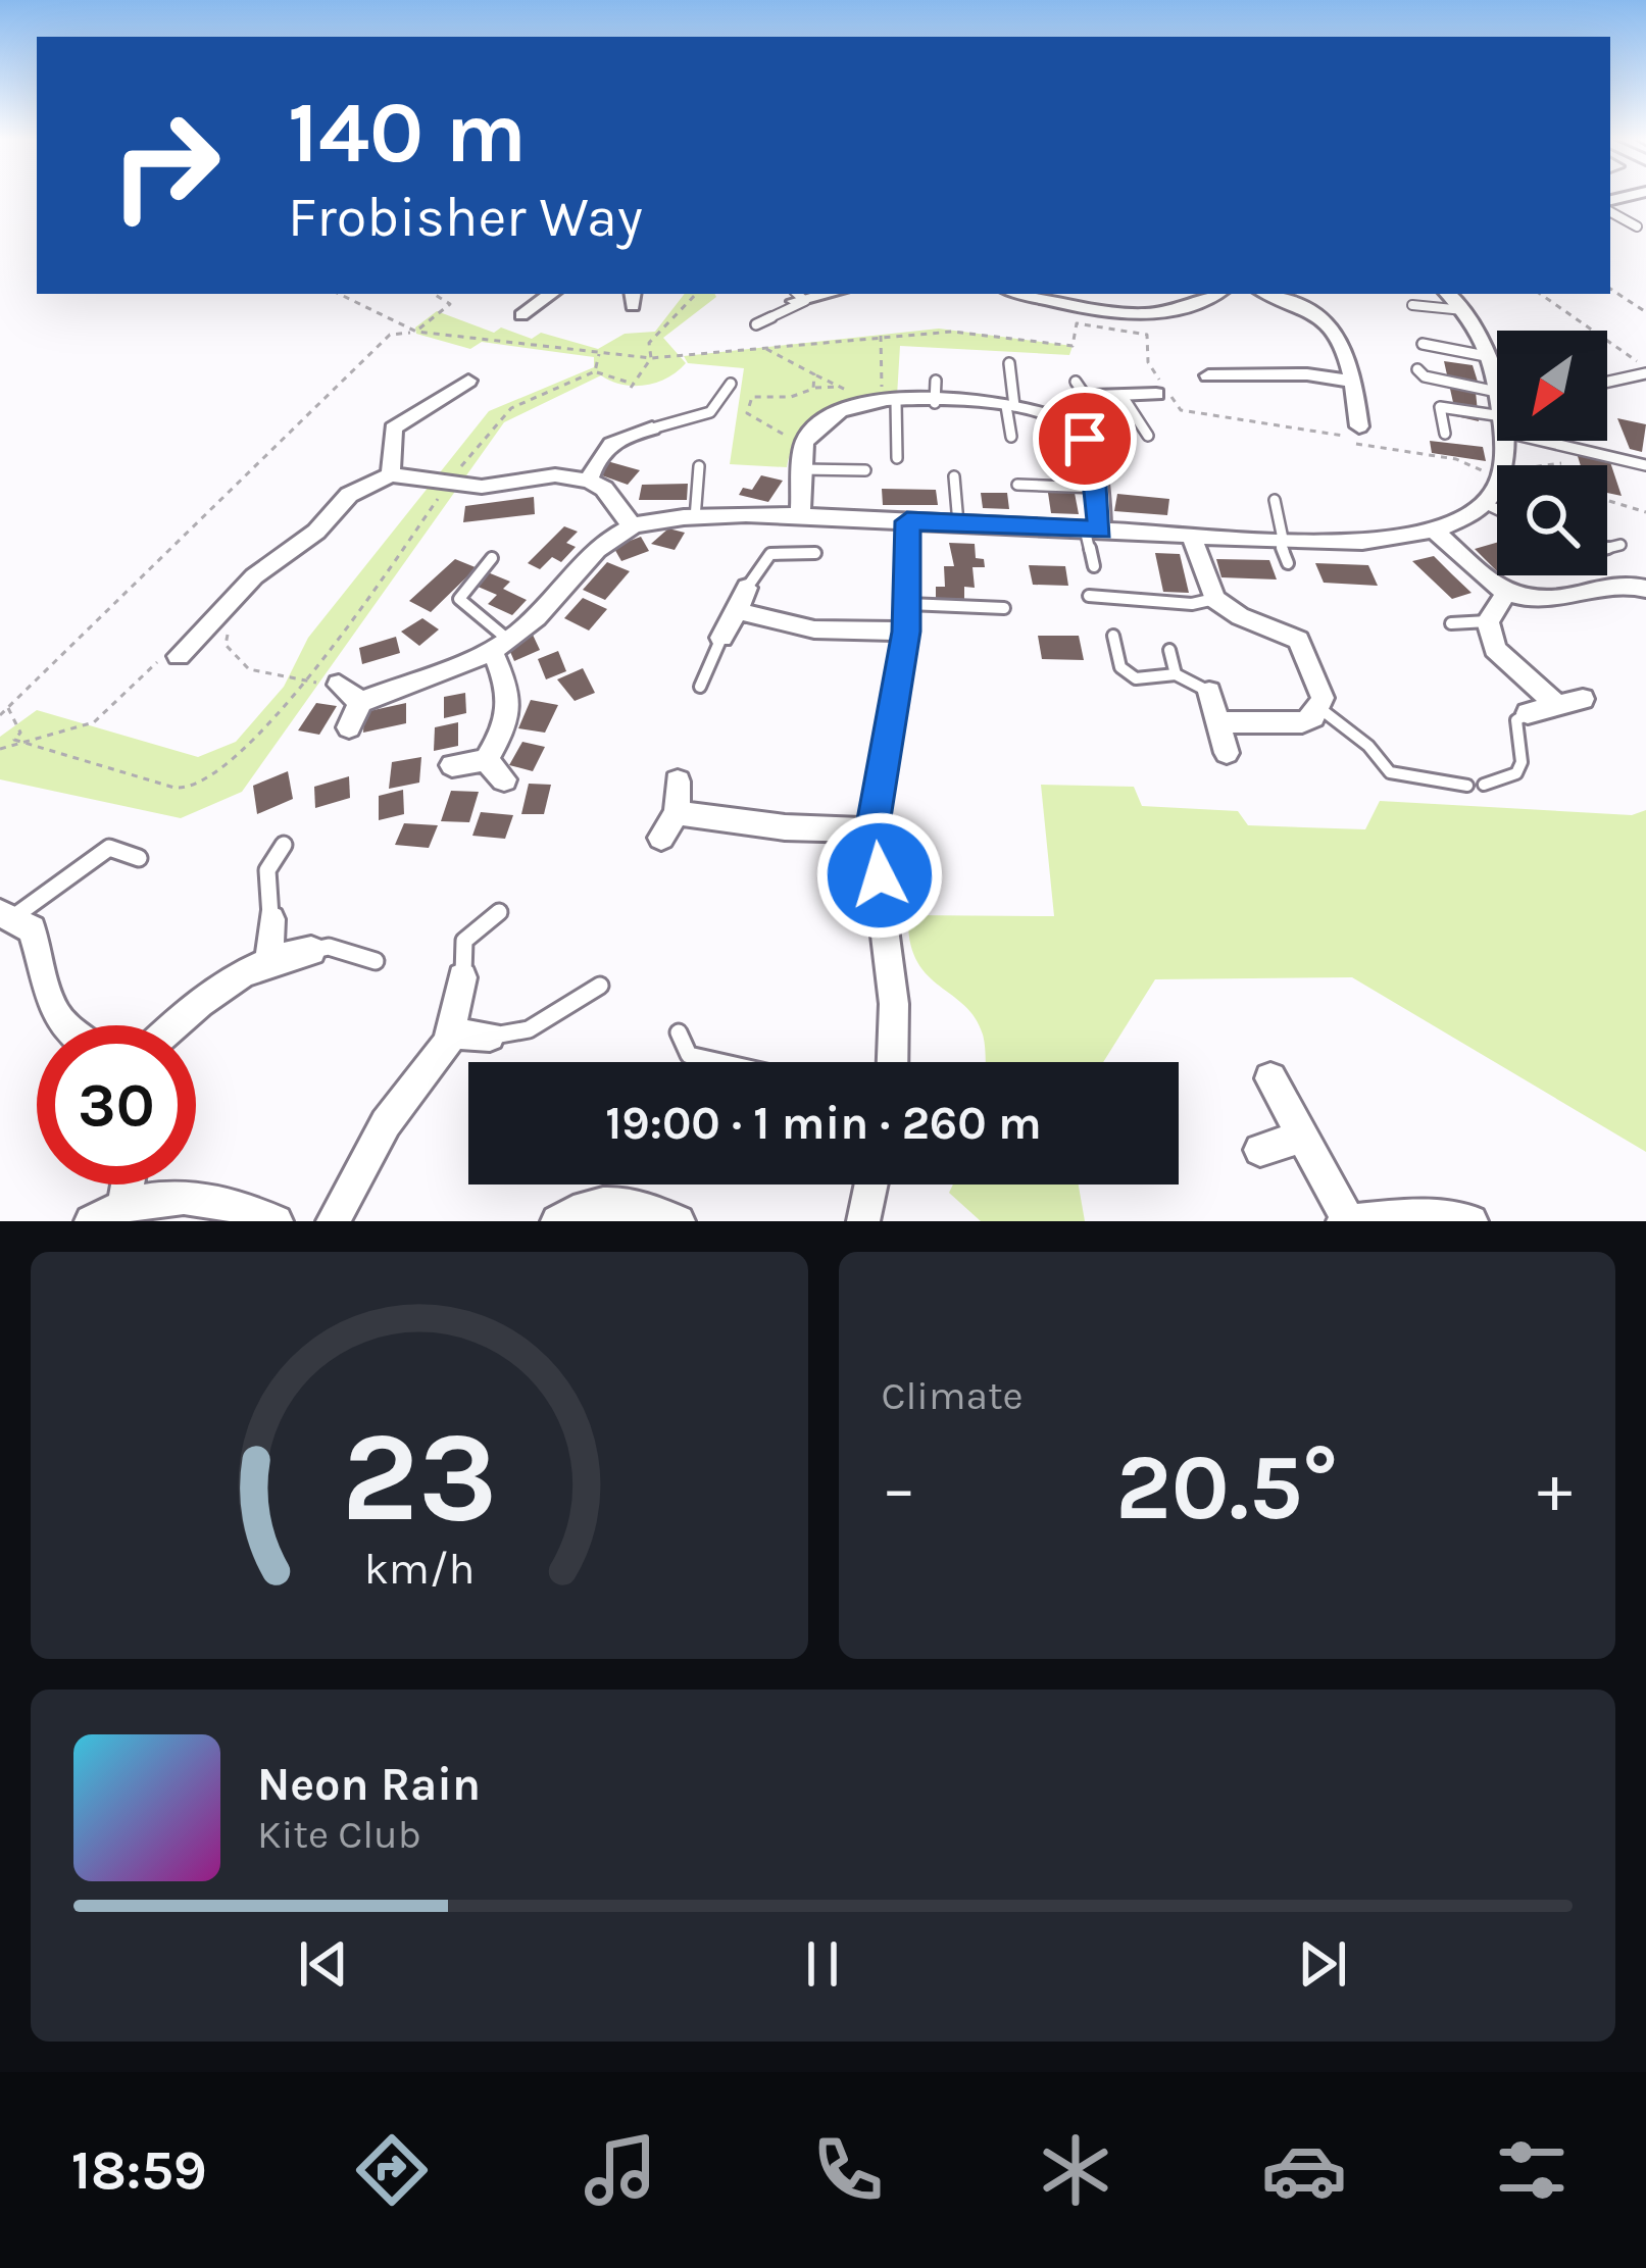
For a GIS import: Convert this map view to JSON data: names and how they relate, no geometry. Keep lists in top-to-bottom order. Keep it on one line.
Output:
{"north":"bottom left","page":{"turn":["140 m","Frobisher Way"],"limit":"30","trip":"19:00 · 1 min · 260 m","tile":"Climate","heat":["−","20.5°","+"],"song":["Neon Rain","Kite Club"],"tabs":"18:59","gauge":["23","km/h"]}}
